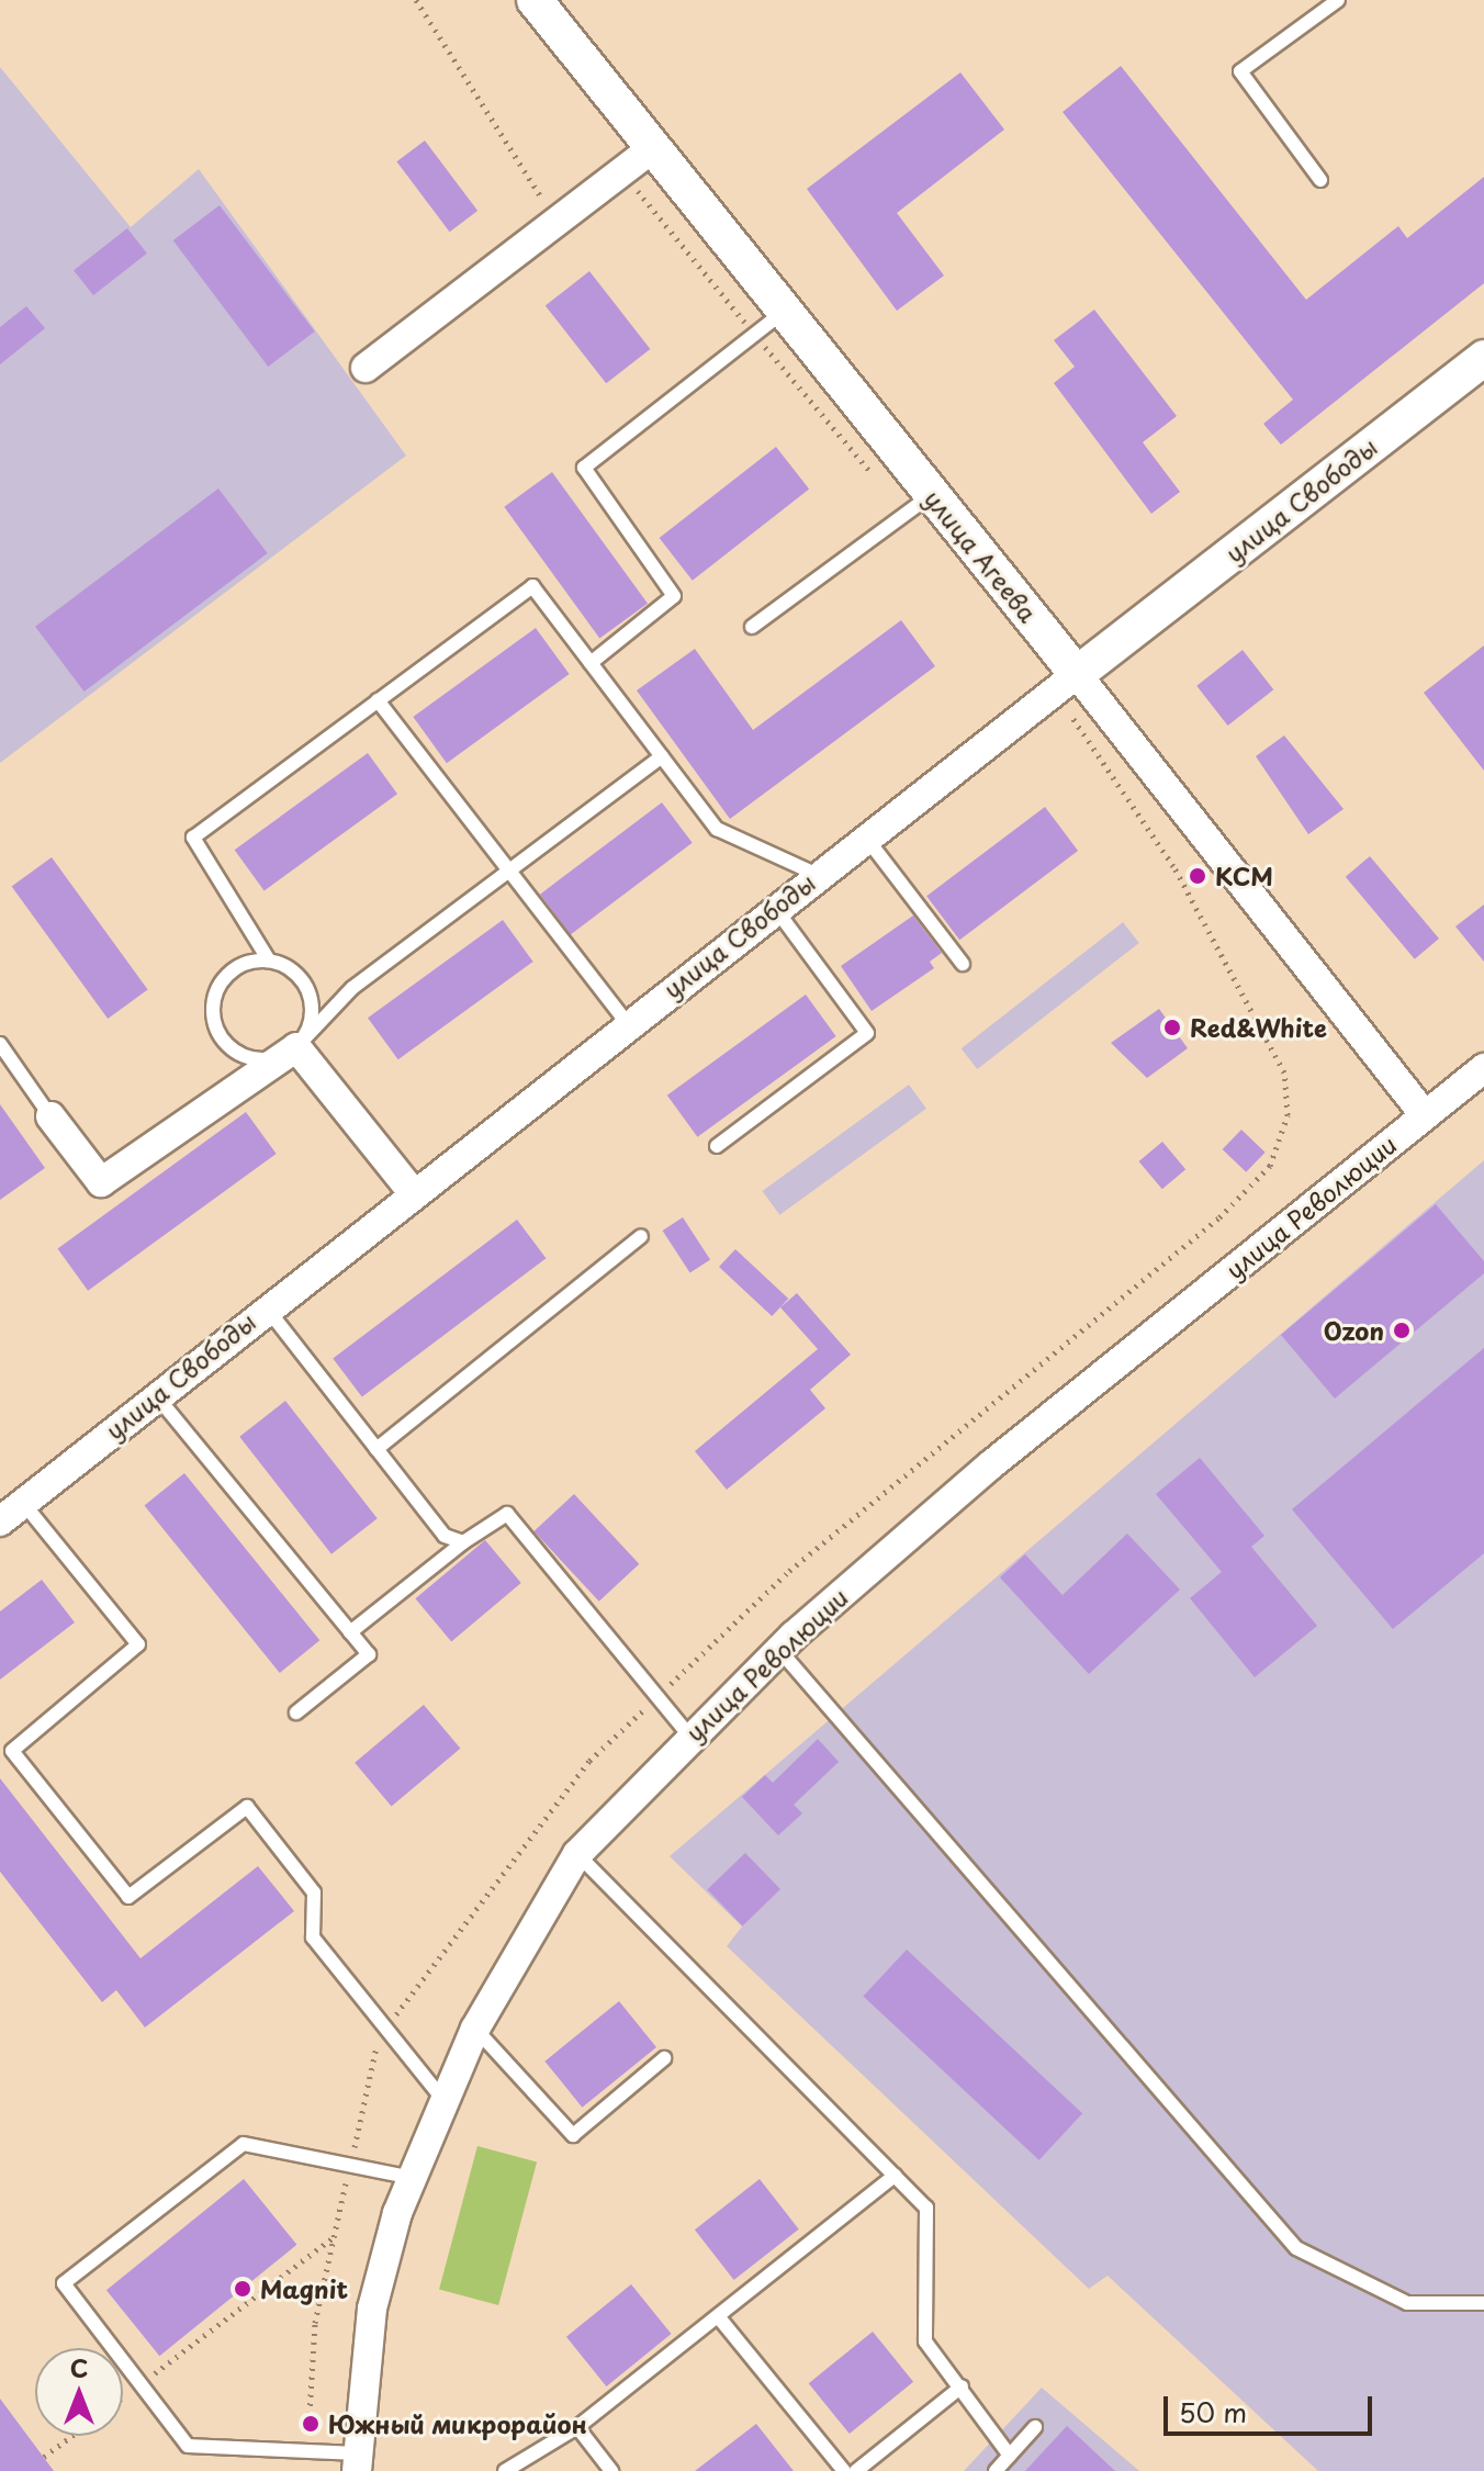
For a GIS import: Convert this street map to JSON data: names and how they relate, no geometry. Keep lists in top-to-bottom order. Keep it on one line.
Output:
{"streets":{"street":["улица Свободы","улица Агеева","улица Революции"]},"crossings":[["улица Свободы","улица Агеева"],["улица Агеева","улица Революции"]],"places":["КСМ","Red&White","Ozon","Magnit","Южный микрорайон"],"scale_bar":"50 m","north":"top"}
